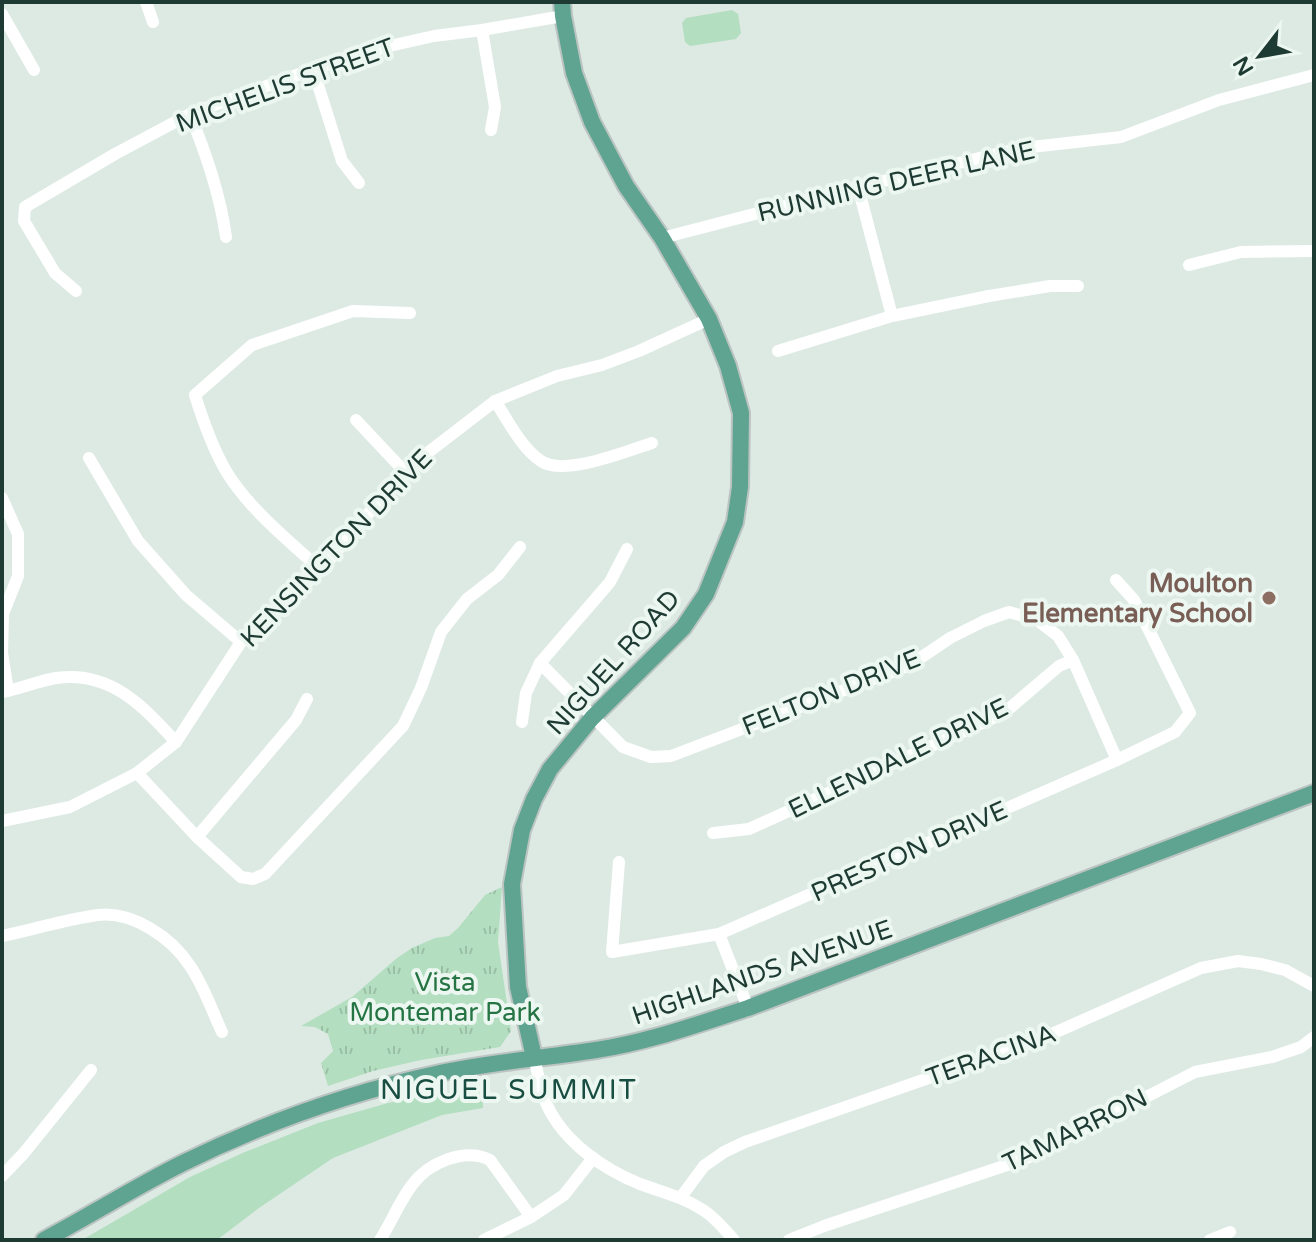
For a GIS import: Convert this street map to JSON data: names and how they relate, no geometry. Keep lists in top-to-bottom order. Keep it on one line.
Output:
{"streets":{"main road":["NIGUEL ROAD","HIGHLANDS AVENUE"],"street":["MICHELIS STREET","RUNNING DEER LANE","KENSINGTON DRIVE","FELTON DRIVE","ELLENDALE DRIVE","PRESTON DRIVE","TERACINA","TAMARRON"]},"crossings":[["MICHELIS STREET","NIGUEL ROAD"],["RUNNING DEER LANE","NIGUEL ROAD"],["KENSINGTON DRIVE","NIGUEL ROAD"],["NIGUEL ROAD","FELTON DRIVE"],["NIGUEL ROAD","HIGHLANDS AVENUE"],["NIGUEL ROAD","TERACINA"],["FELTON DRIVE","ELLENDALE DRIVE"],["FELTON DRIVE","PRESTON DRIVE"]],"districts":["NIGUEL SUMMIT"],"parks":["Vista Montemar Park"],"places":["Moulton Elementary School"],"north":"bottom left"}
